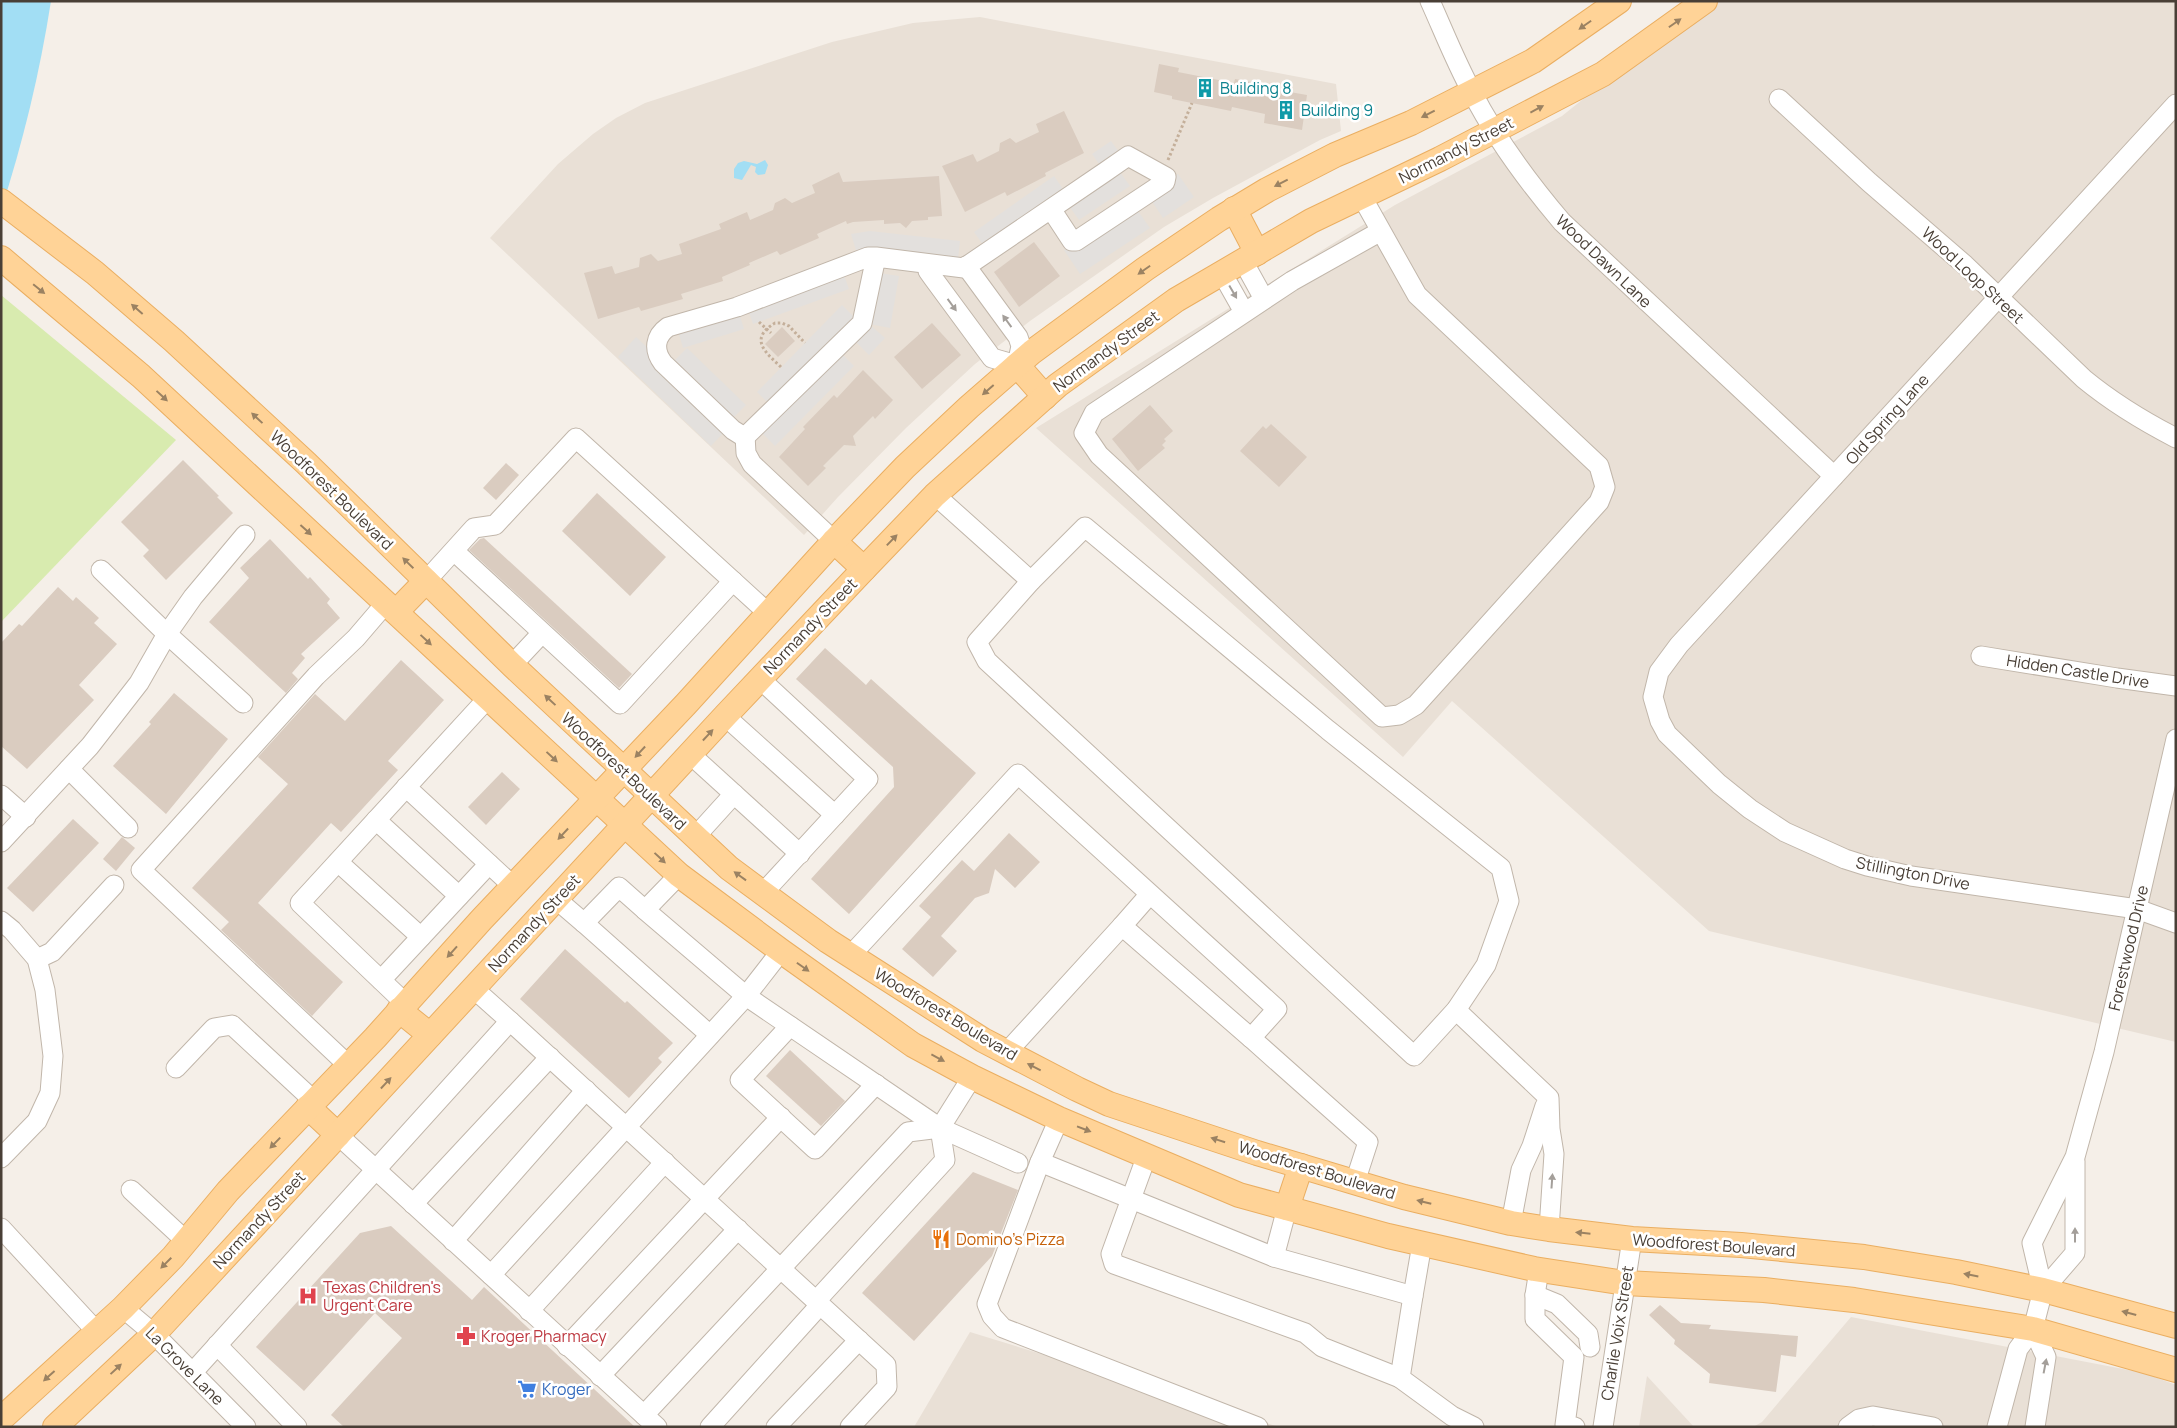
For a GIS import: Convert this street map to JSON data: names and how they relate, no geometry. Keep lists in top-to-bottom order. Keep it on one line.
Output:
{"streets":{"main road":["Normandy Street","Woodforest Boulevard"],"street":["Wood Dawn Lane","Wood Loop Street","Old Spring Lane","Hidden Castle Drive","Stillington Drive","Forestwood Drive","Charlie Voix Street","La Grove Lane"]},"crossings":[["Normandy Street","Wood Dawn Lane"],["Normandy Street","Woodforest Boulevard"],["Normandy Street","La Grove Lane"],["Wood Dawn Lane","Old Spring Lane"],["Wood Loop Street","Old Spring Lane"],["Old Spring Lane","Stillington Drive"],["Woodforest Boulevard","Forestwood Drive"],["Woodforest Boulevard","Charlie Voix Street"],["Stillington Drive","Forestwood Drive"]],"places":{"building":["Building 8","Building 9"],"restaurant":["Domino's Pizza"],"hospital":["Texas Children's Urgent Care"],"pharmacy":["Kroger Pharmacy"],"supermarket":["Kroger"]}}
